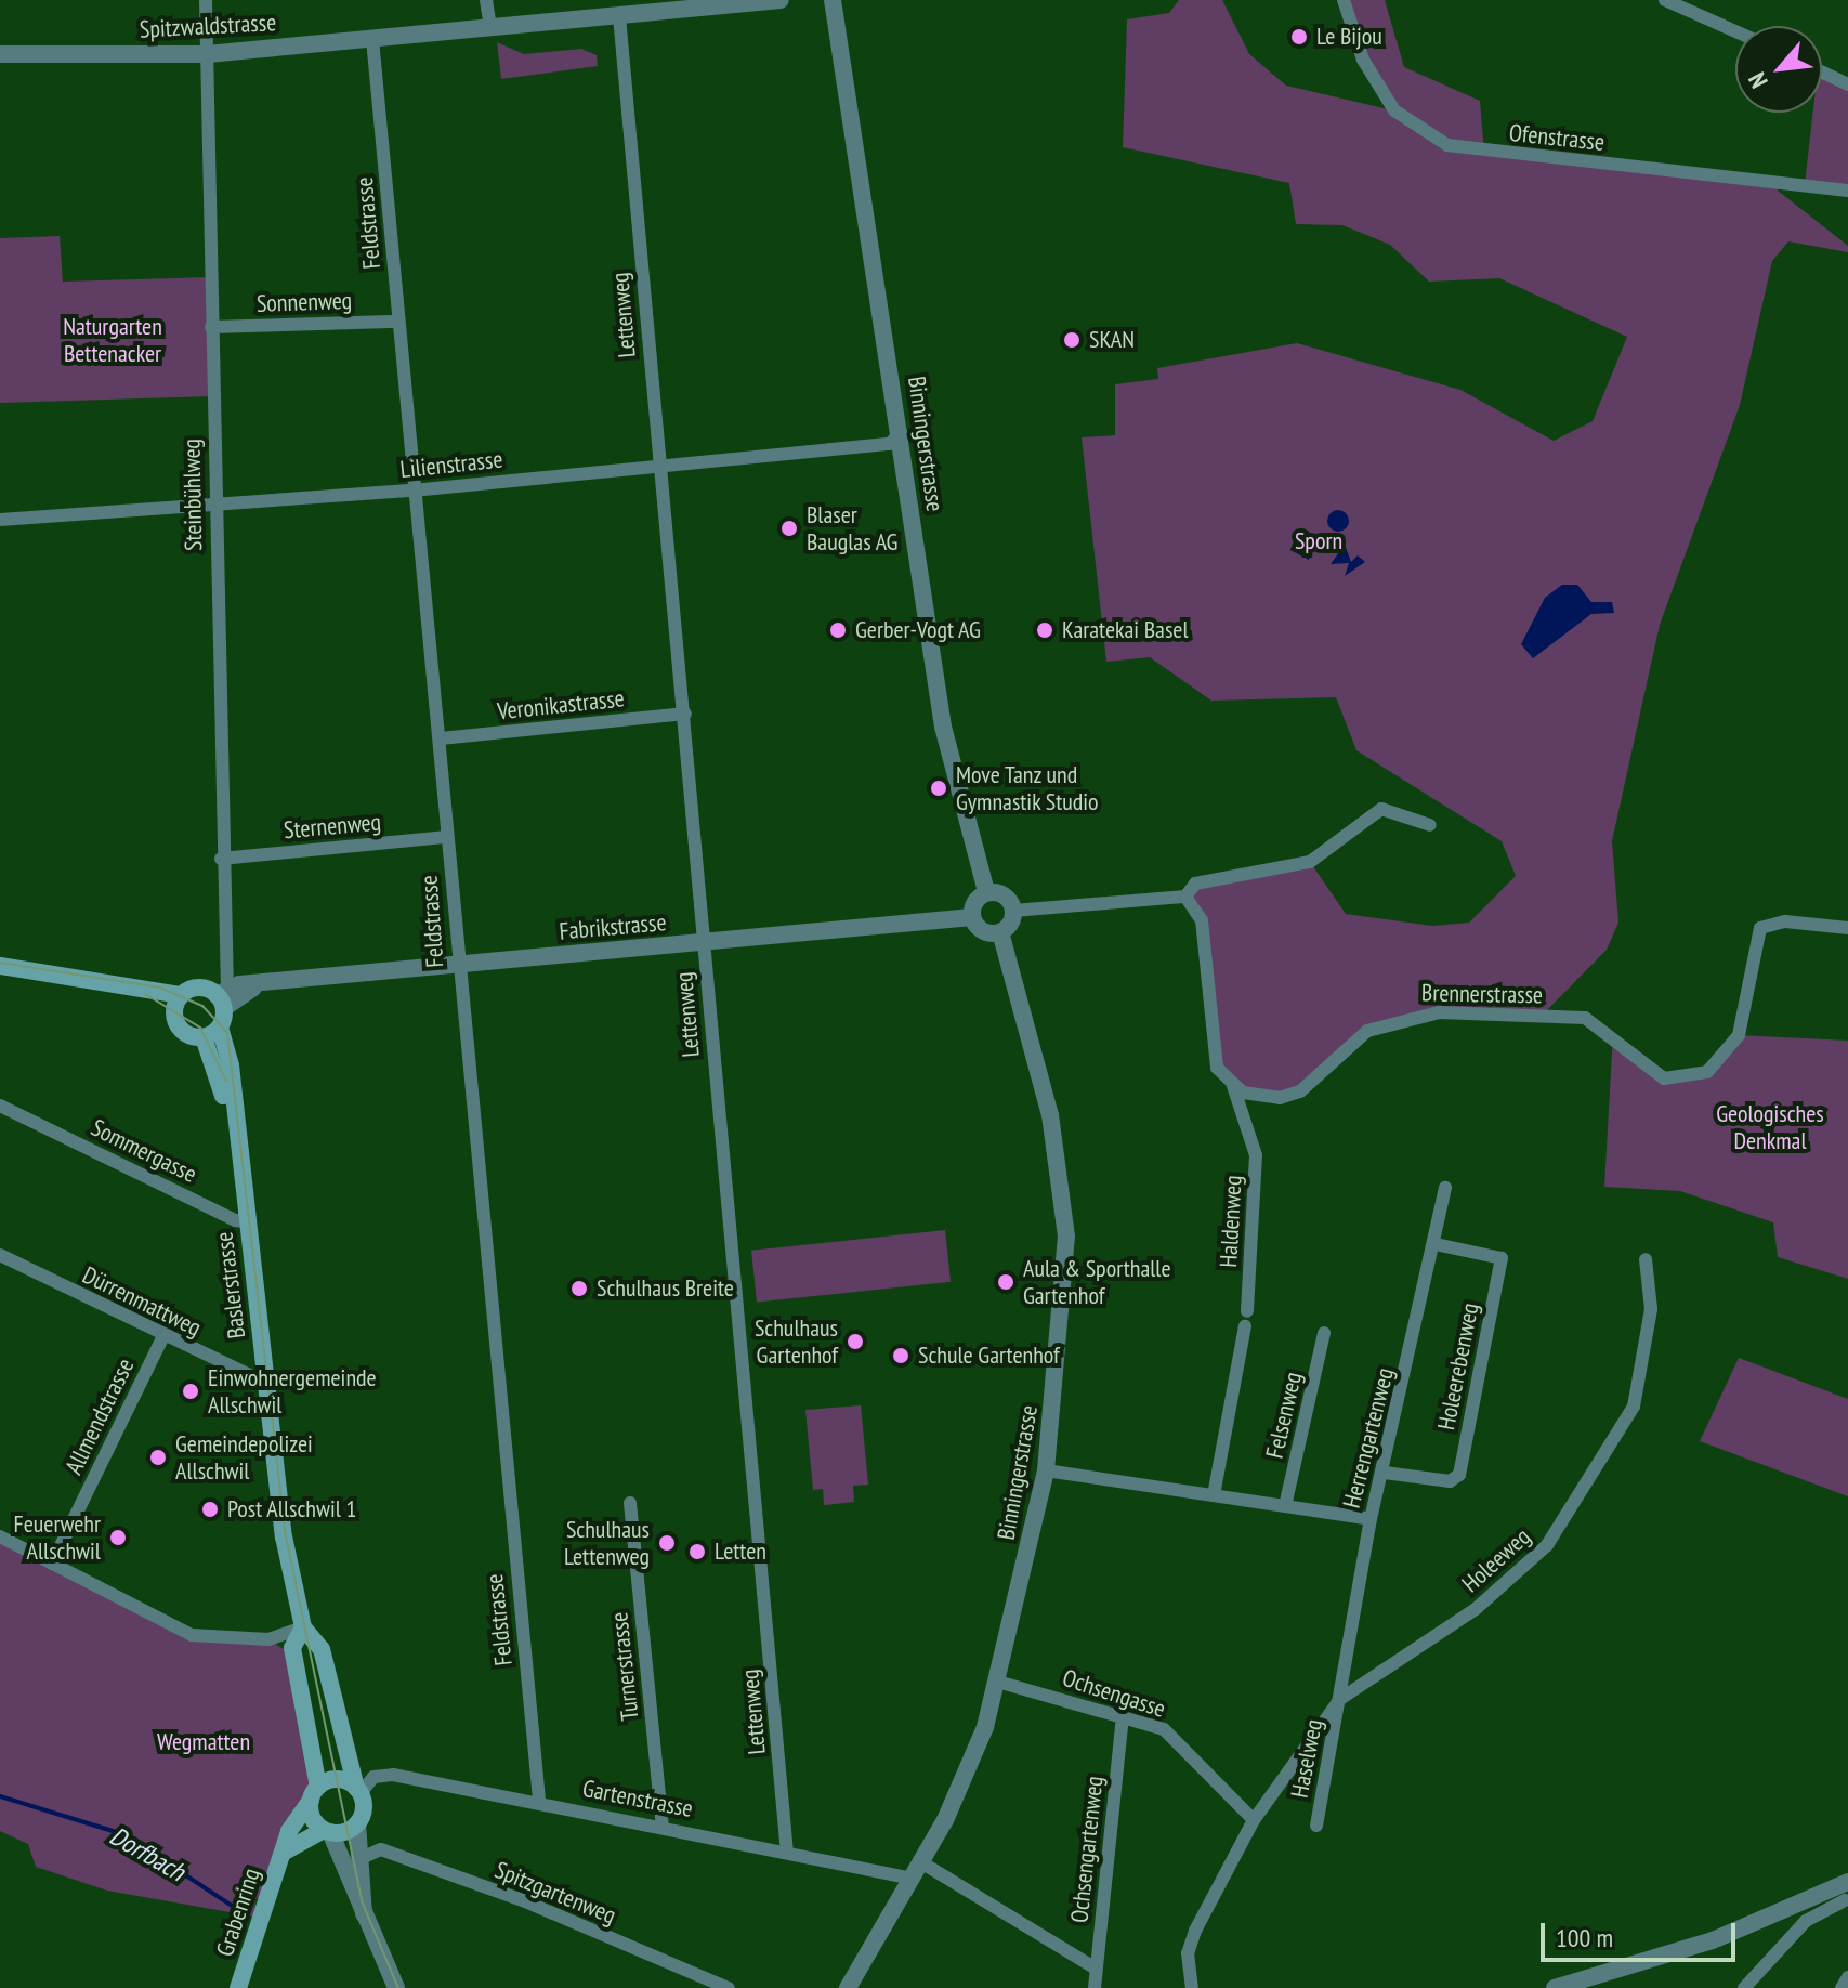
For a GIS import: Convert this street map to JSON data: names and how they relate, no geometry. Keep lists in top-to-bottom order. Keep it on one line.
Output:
{"streets":{"main road":["Baslerstrasse","Grabenring"],"street":["Spitzwaldstrasse","Ofenstrasse","Feldstrasse","Sonnenweg","Lettenweg","Binningerstrasse","Lilienstrasse","Steinbühlweg","Veronikastrasse","Sternenweg","Fabrikstrasse","Brennerstrasse","Sommergasse","Haldenweg","Dürrenmattweg","Holeerebenweg","Felsenweg","Allmendstrasse","Herrengartenweg","Holeeweg","Turnerstrasse","Ochsengasse","Haselweg","Gartenstrasse","Ochsengartenweg","Spitzgartenweg"]},"crossings":[["Spitzwaldstrasse","Feldstrasse"],["Spitzwaldstrasse","Lettenweg"],["Spitzwaldstrasse","Steinbühlweg"],["Feldstrasse","Sonnenweg"],["Feldstrasse","Lilienstrasse"],["Feldstrasse","Veronikastrasse"],["Feldstrasse","Sternenweg"],["Feldstrasse","Fabrikstrasse"],["Feldstrasse","Gartenstrasse"],["Sonnenweg","Steinbühlweg"],["Lettenweg","Lilienstrasse"],["Lettenweg","Veronikastrasse"],["Lettenweg","Fabrikstrasse"],["Lettenweg","Gartenstrasse"],["Binningerstrasse","Lilienstrasse"],["Binningerstrasse","Fabrikstrasse"],["Binningerstrasse","Ochsengasse"],["Binningerstrasse","Gartenstrasse"],["Lilienstrasse","Steinbühlweg"],["Steinbühlweg","Sternenweg"],["Steinbühlweg","Fabrikstrasse"],["Brennerstrasse","Haldenweg"],["Sommergasse","Baslerstrasse"],["Baslerstrasse","Dürrenmattweg"],["Baslerstrasse","Gartenstrasse"],["Baslerstrasse","Grabenring"],["Dürrenmattweg","Allmendstrasse"],["Holeerebenweg","Herrengartenweg"],["Herrengartenweg","Holeeweg"],["Herrengartenweg","Haselweg"],["Holeeweg","Ochsengasse"],["Holeeweg","Haselweg"],["Turnerstrasse","Gartenstrasse"],["Ochsengasse","Ochsengartenweg"],["Gartenstrasse","Ochsengartenweg"]],"water":["Dorfbach"],"parks":["Naturgarten Bettenacker","Sporn","Geologisches Denkmal","Wegmatten"],"places":["Le Bijou","SKAN","Blaser Bauglas AG","Gerber-Vogt AG","Karatekai Basel","Move Tanz und Gymnastik Studio","Aula & Sporthalle Gartenhof","Schulhaus Breite","Schulhaus Gartenhof","Schule Gartenhof","Einwohnergemeinde Allschwil","Gemeindepolizei Allschwil","Post Allschwil 1","Feuerwehr Allschwil","Schulhaus Lettenweg","Letten"],"scale_bar":"100 m","north":"bottom left"}
